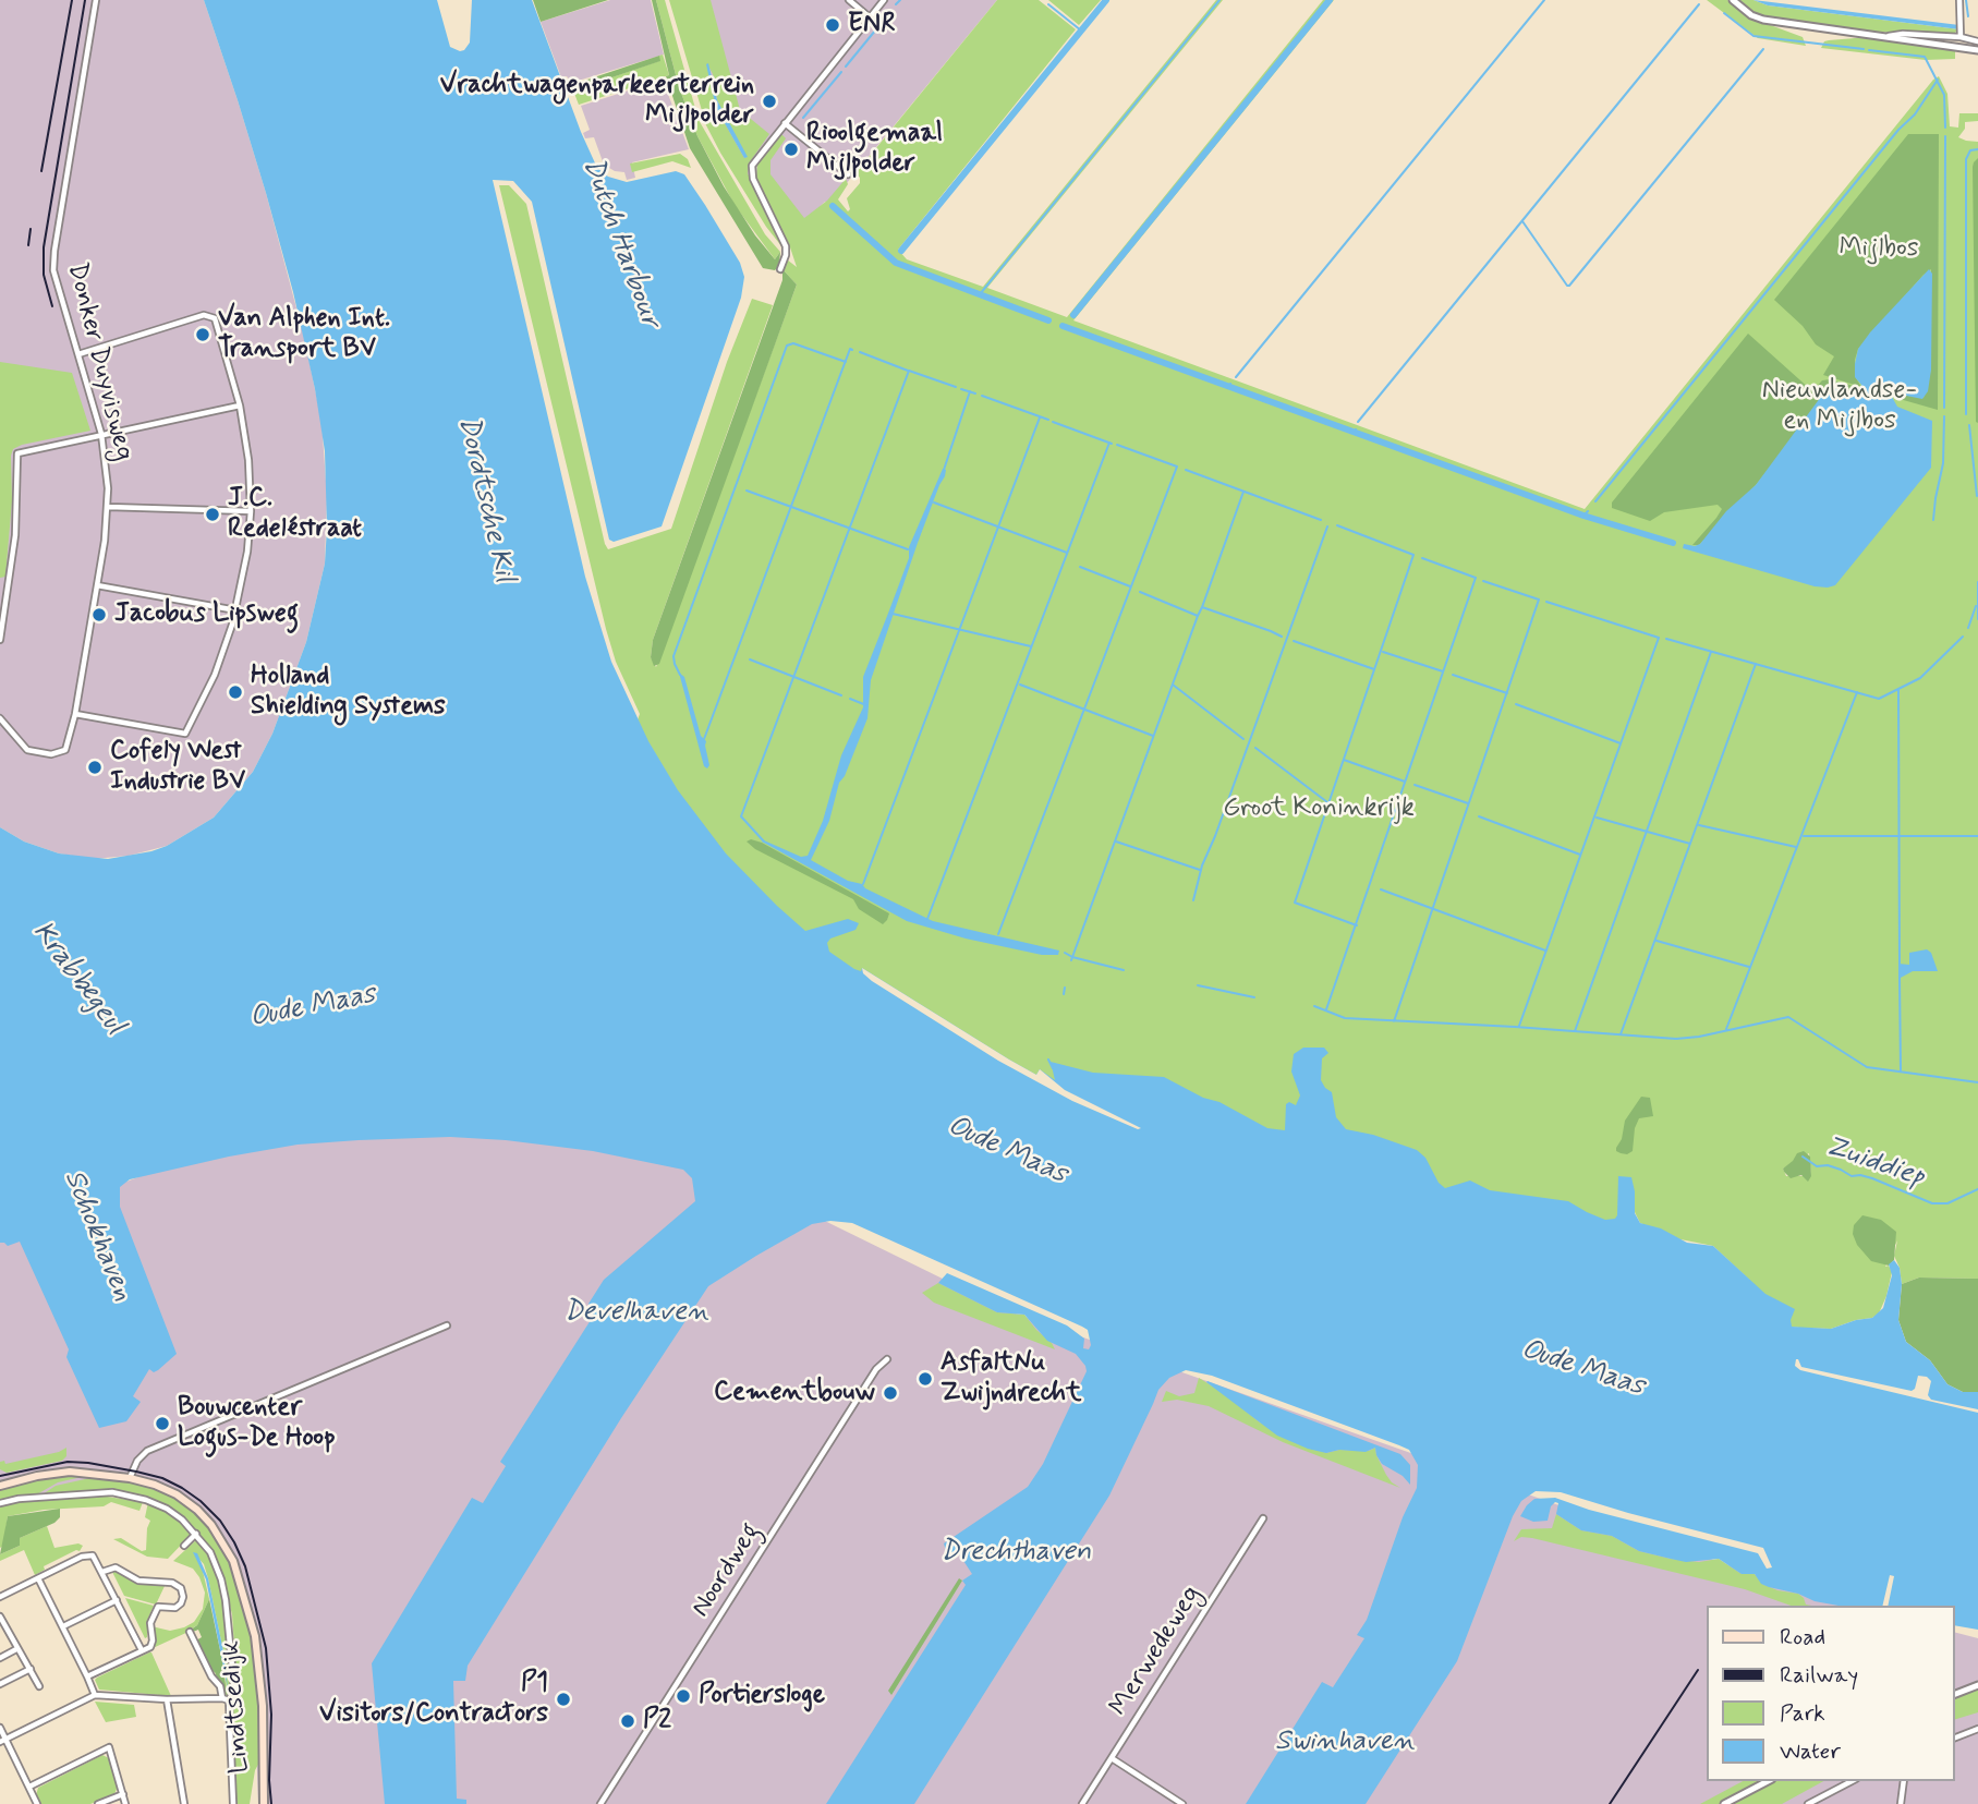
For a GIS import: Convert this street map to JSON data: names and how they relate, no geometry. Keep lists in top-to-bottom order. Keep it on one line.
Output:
{"streets":{"main road":["Lindtsedijk"],"street":["Donker Duyvisweg","Noordweg","Merwedeweg"]},"water":["Dutch Harbour","Dordtsche Kil","Krabbegeul","Oude Maas","Zuiddiep","Schokhaven","Develhaven","Drechthaven","Swinhaven"],"parks":["Mijlbos","Nieuwlandse- en Mijlbos","Groot Koninkrijk"],"places":["ENR","Vrachtwagenparkeerterrein Mijlpolder","Rioolgemaal Mijlpolder","Van Alphen Int. Transport BV","J.C. Redeléstraat","Jacobus Lipsweg","Holland Shielding Systems","Cofely West Industrie BV","AsfaltNu Zwijndrecht","Cementbouw","Bouwcenter Logus-De Hoop","Portiersloge","P1 Visitors/Contractors","P2"],"legend":["Road","Railway","Park","Water"]}
